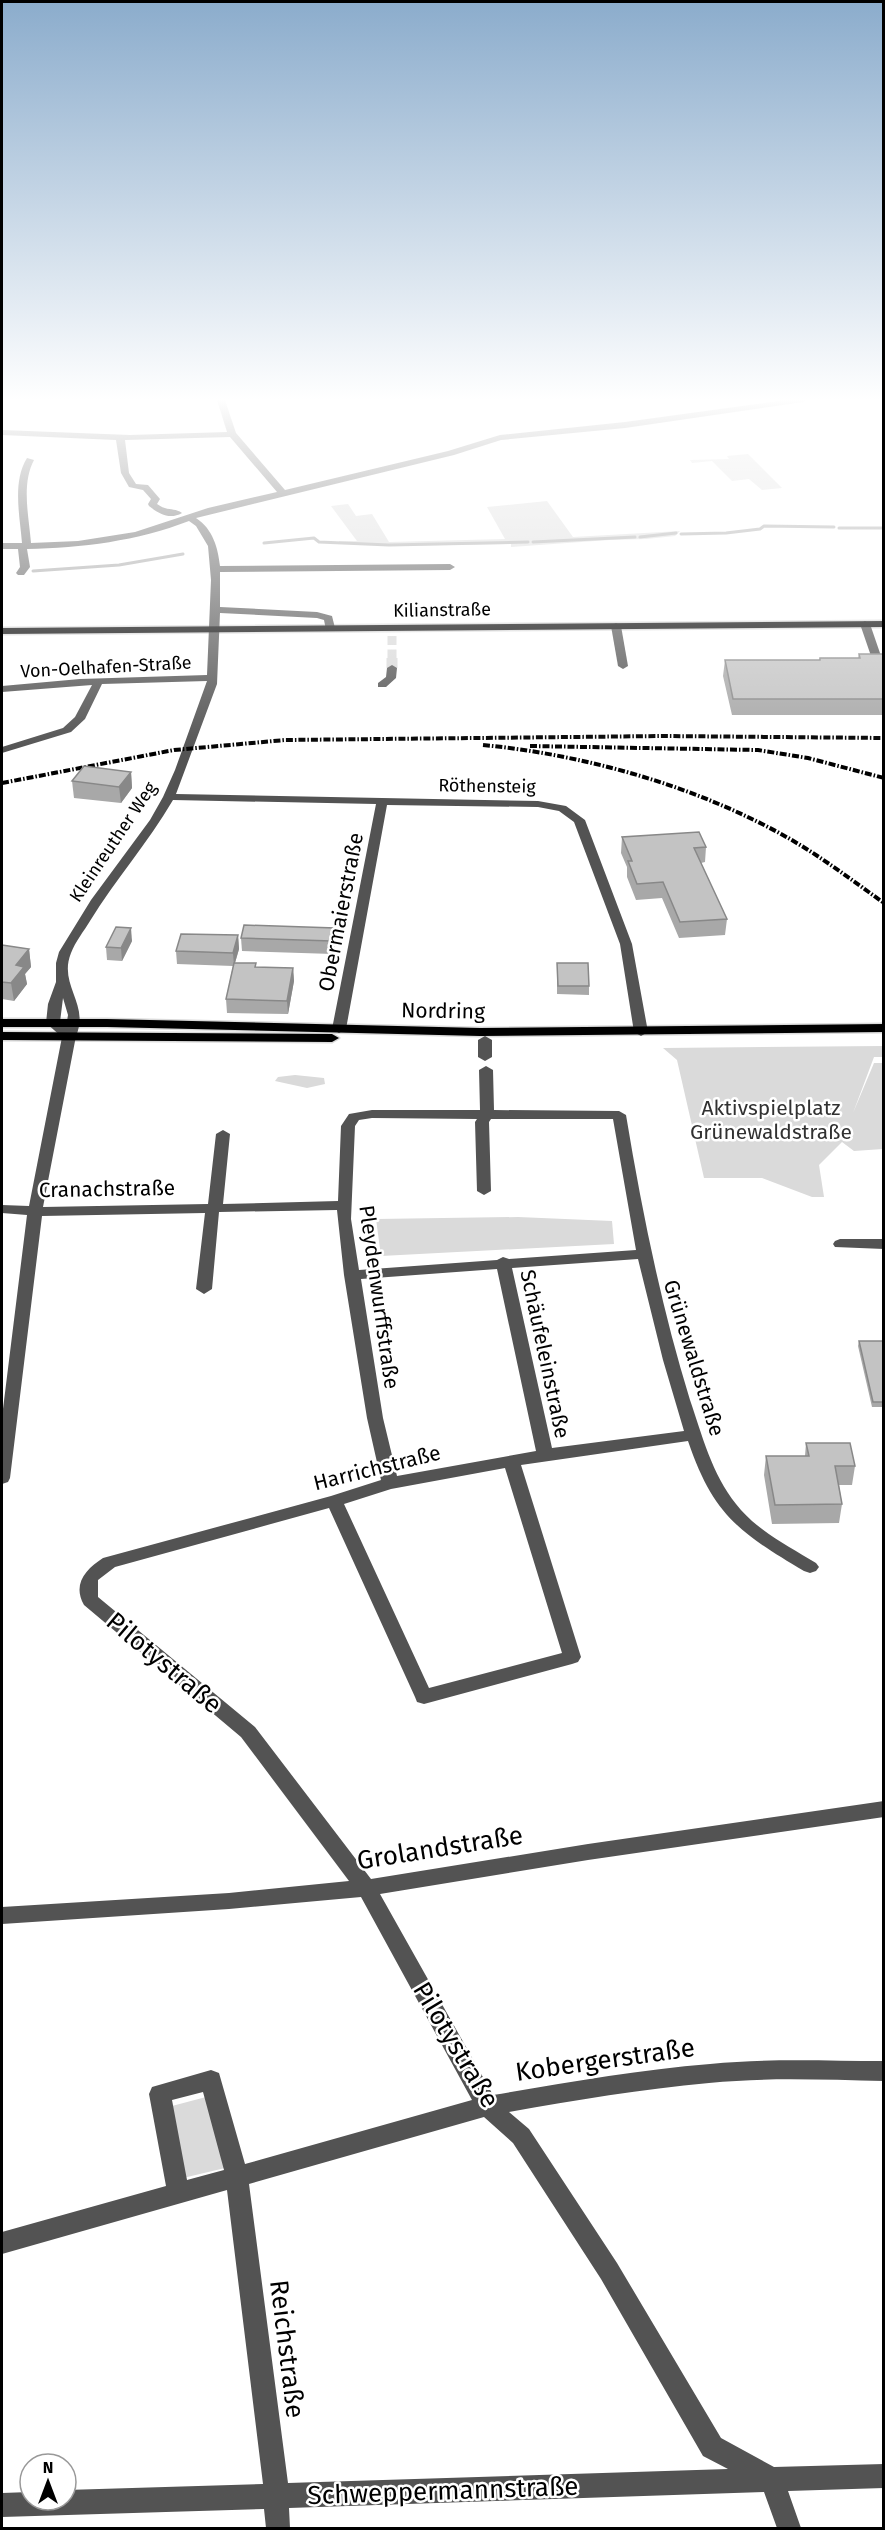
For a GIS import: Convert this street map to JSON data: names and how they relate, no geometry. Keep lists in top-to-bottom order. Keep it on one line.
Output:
{"streets":{"main road":["Kilianstraße","Nordring"],"street":["Von-Oelhafen-Straße","Röthensteig","Kleinreuther Weg","Obermaierstraße","Cranachstraße","Pleydenwurffstraße","Schäufeleinstraße","Grünewaldstraße","Harrichstraße","Pilotystraße","Grolandstraße","Kobergerstraße","Reichstraße","Schweppermannstraße"]},"crossings":[["Kilianstraße","Kleinreuther Weg"],["Von-Oelhafen-Straße","Kleinreuther Weg"],["Röthensteig","Kleinreuther Weg"],["Röthensteig","Obermaierstraße"],["Röthensteig","Nordring"],["Obermaierstraße","Nordring"],["Cranachstraße","Pleydenwurffstraße"],["Pleydenwurffstraße","Schäufeleinstraße"],["Pleydenwurffstraße","Grünewaldstraße"],["Pleydenwurffstraße","Harrichstraße"],["Schäufeleinstraße","Grünewaldstraße"],["Schäufeleinstraße","Harrichstraße"],["Grünewaldstraße","Harrichstraße"],["Harrichstraße","Pilotystraße"],["Pilotystraße","Grolandstraße"],["Pilotystraße","Kobergerstraße"],["Pilotystraße","Schweppermannstraße"],["Kobergerstraße","Reichstraße"],["Reichstraße","Schweppermannstraße"]],"parks":["Aktivspielplatz Grünewaldstraße"],"north":"top"}
